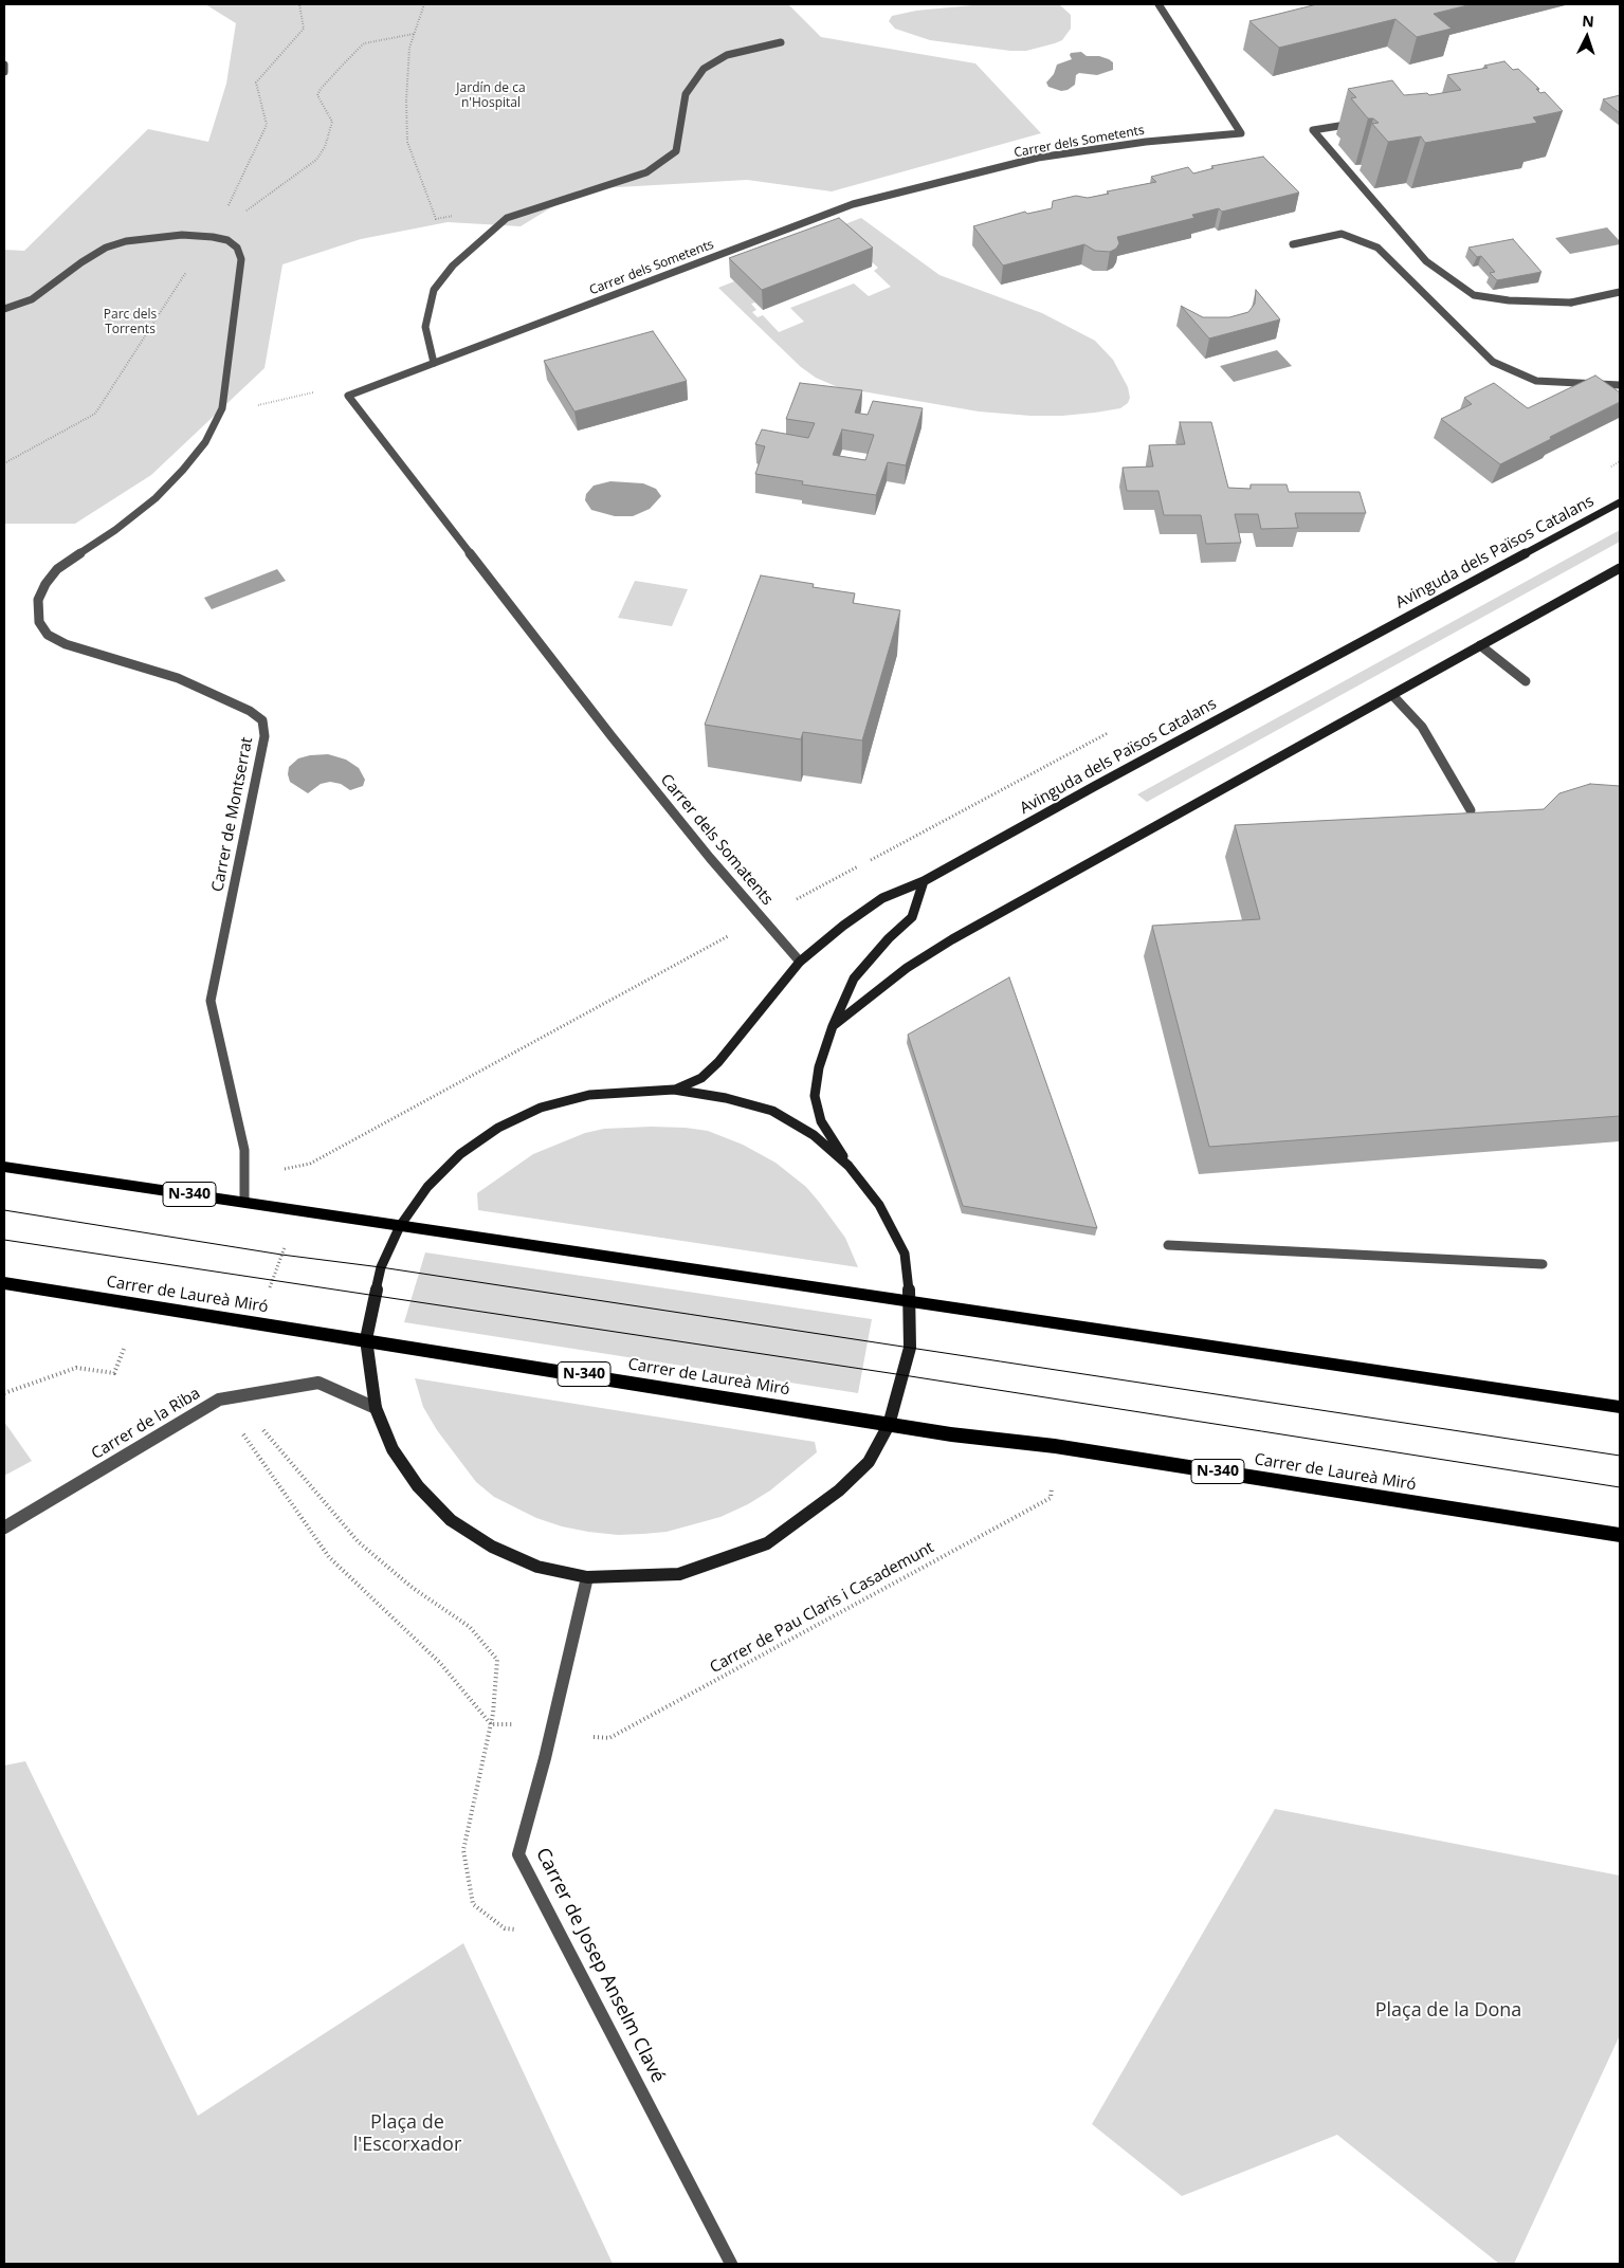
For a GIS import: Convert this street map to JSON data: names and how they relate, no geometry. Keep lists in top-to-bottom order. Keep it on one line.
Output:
{"streets":{"main road":["N-340","Carrer de Laureà Miró"],"street":["Carrer dels Sometents","Avinguda dels Països Catalans","Carrer de Montserrat","Carrer dels Somatents","Carrer de la Riba","Carrer de Josep Anselm Clavé"],"path":["Carrer de Pau Claris i Casademunt"]},"crossings":[["Carrer dels Sometents","Carrer dels Somatents"],["Avinguda dels Països Catalans","Carrer dels Somatents"],["Carrer de Montserrat","N-340"]],"parks":["Jardín de ca n'Hospital","Parc dels Torrents","Plaça de la Dona","Plaça de l'Escorxador"],"north":"top"}
